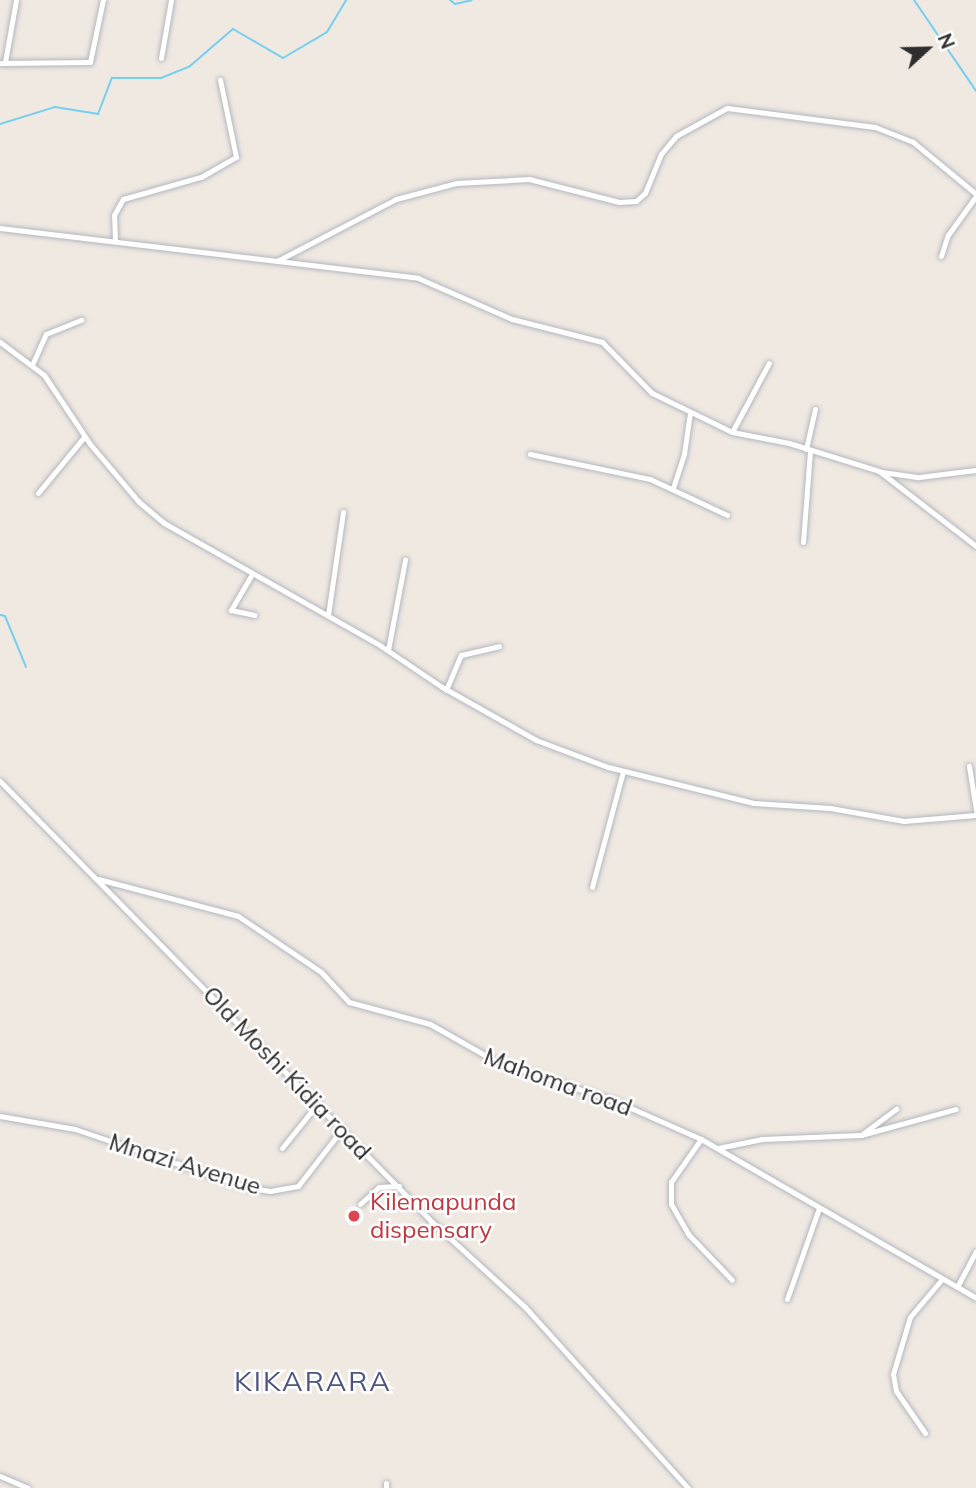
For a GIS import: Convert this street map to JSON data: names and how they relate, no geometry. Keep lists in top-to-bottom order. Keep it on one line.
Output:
{"streets":{"street":["Old Moshi Kidia road","Mahoma road","Mnazi Avenue"]},"crossings":[["Old Moshi Kidia road","Mahoma road"],["Old Moshi Kidia road","Mnazi Avenue"]],"districts":["KIKARARA"],"places":["Kilemapunda dispensary"],"north":"right"}
